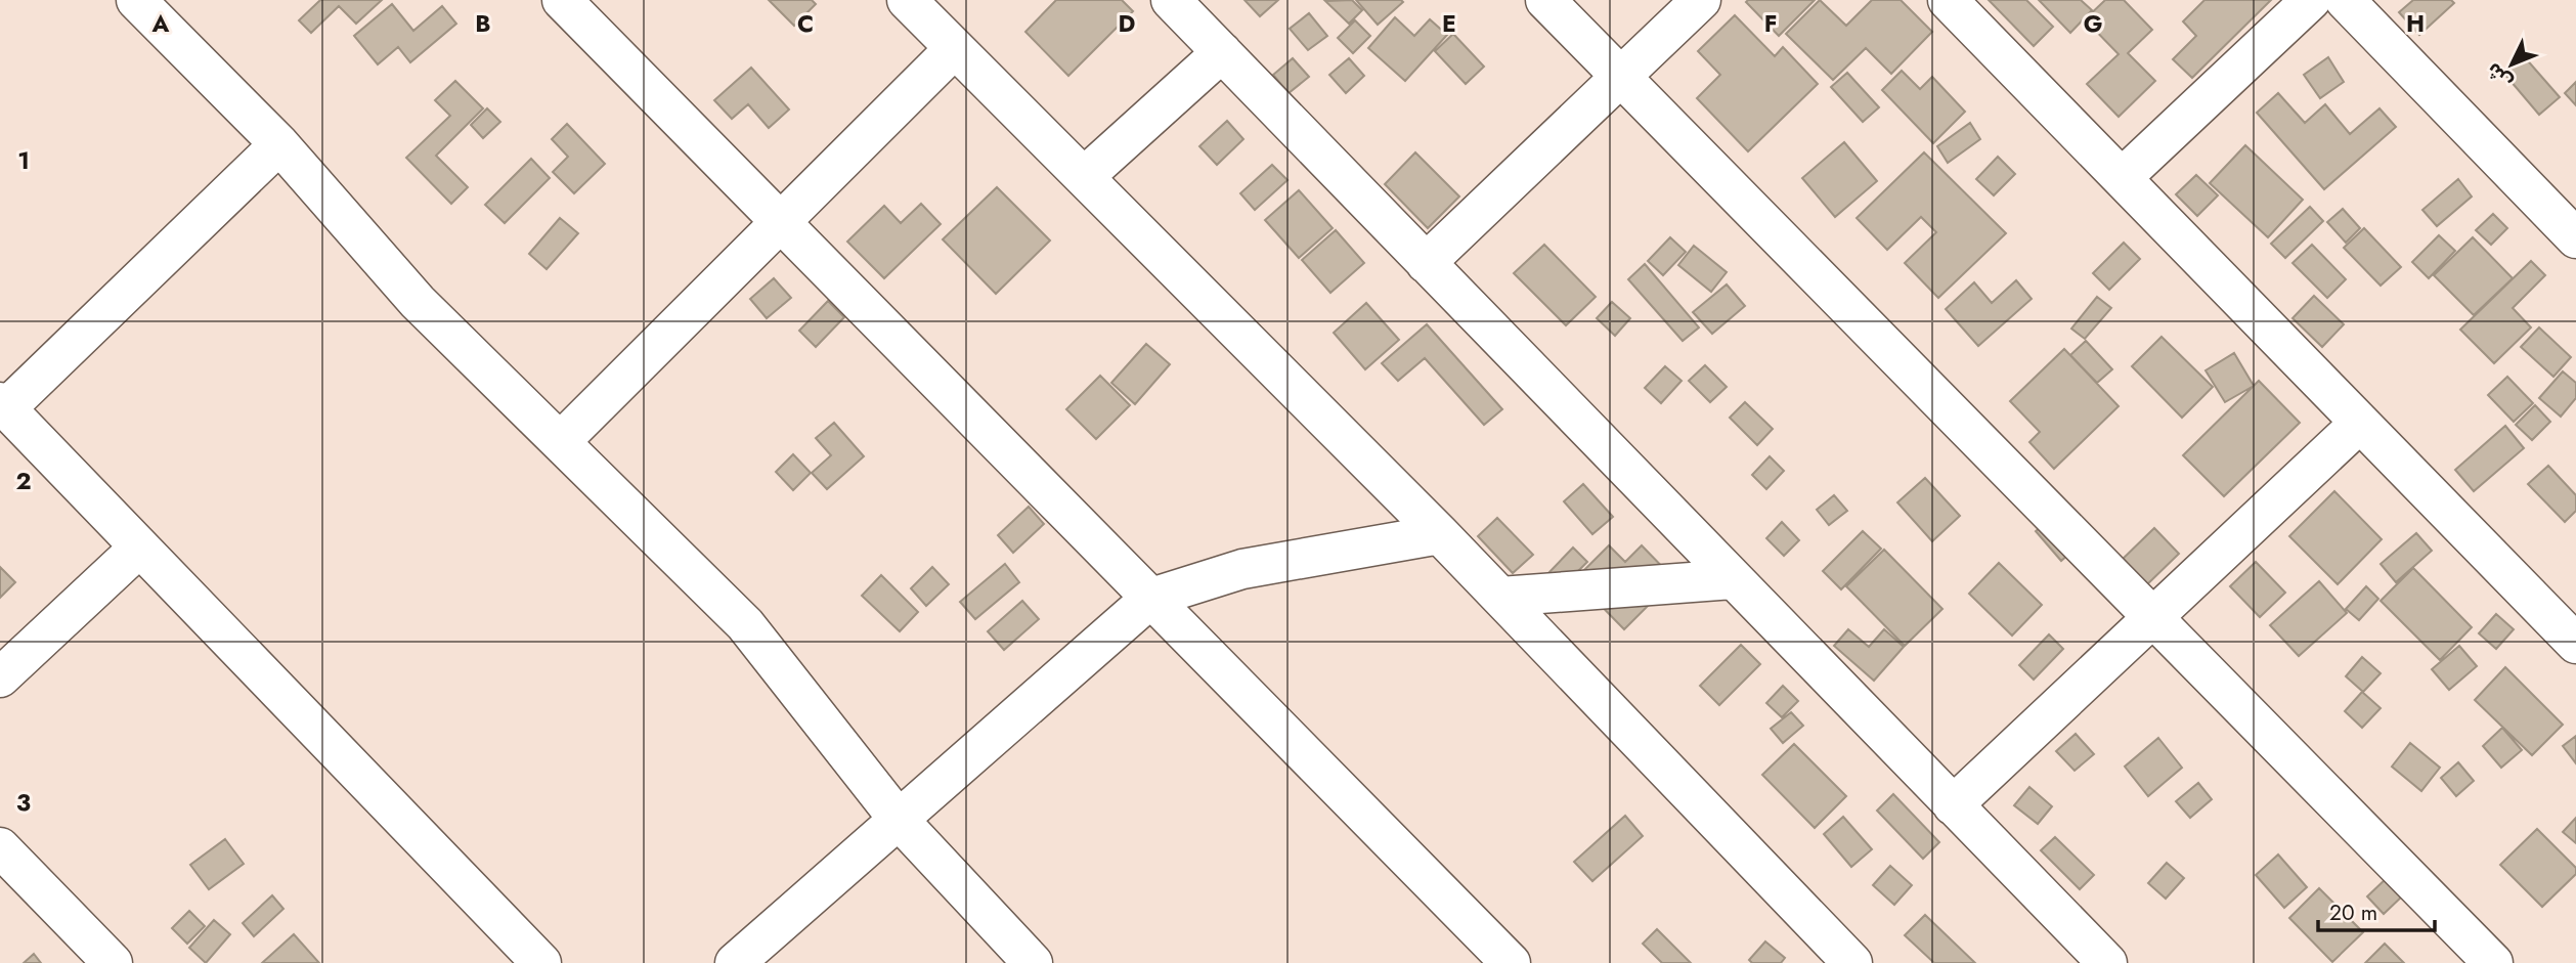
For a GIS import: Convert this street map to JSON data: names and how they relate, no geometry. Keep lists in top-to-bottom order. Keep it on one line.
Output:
{"scale_bar":"20 m","north":"bottom left","grid":{"columns":["A","B","C","D","E","F","G","H"],"rows":["1","2","3"]}}
